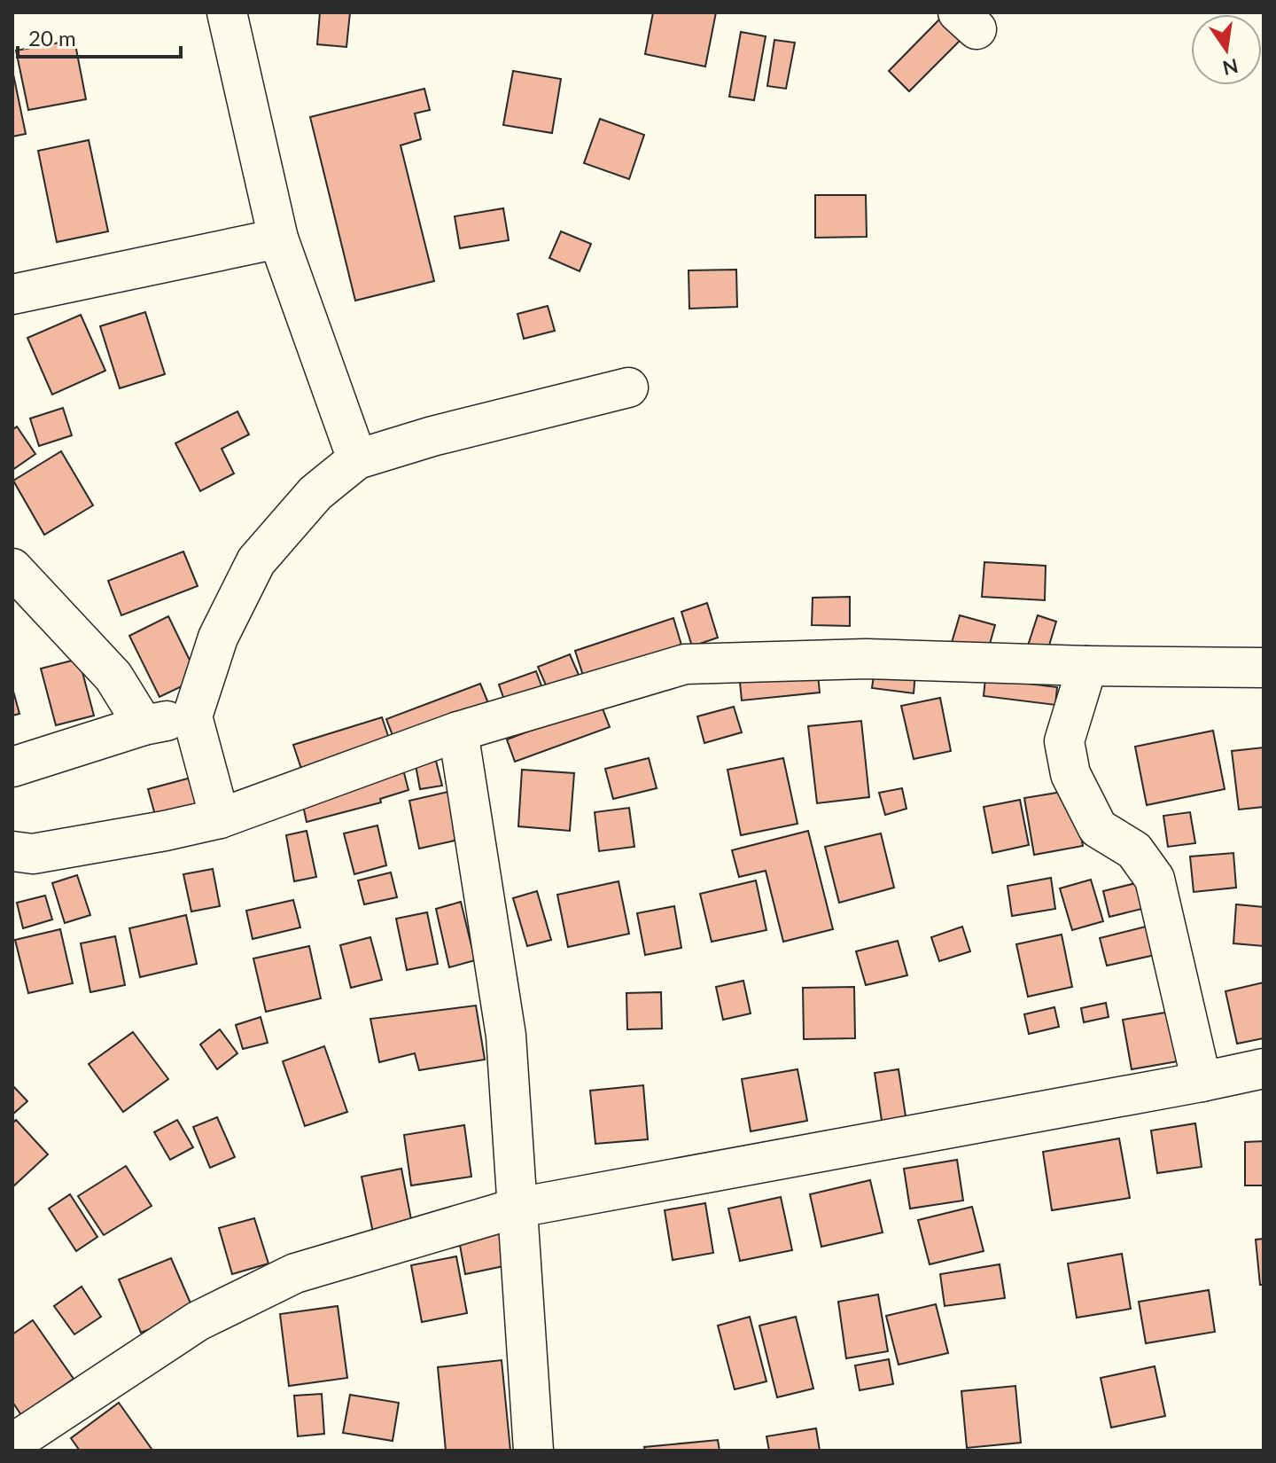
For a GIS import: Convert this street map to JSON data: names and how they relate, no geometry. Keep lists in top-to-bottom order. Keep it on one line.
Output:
{"scale_bar":"20 m","north":"bottom"}
